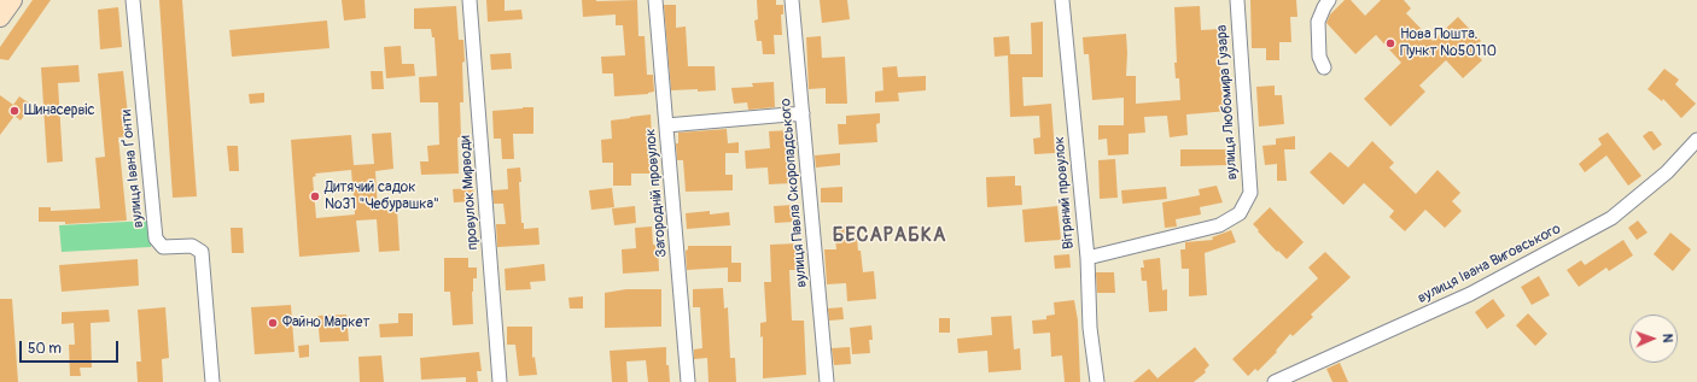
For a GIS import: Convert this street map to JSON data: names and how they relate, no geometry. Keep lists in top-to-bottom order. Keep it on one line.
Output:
{"streets":{"street":["вулиця Любомира Гузара","вулиця Івана Ґонти","провулок Мирводи","Загородній провулок","вулиця Павла Скоропадського","Вітряний провулок","вулиця Івана Виговського"]},"crossings":[["вулиця Любомира Гузара","Вітряний провулок"]],"districts":["БЕСАРАБКА"],"places":["Нова Пошта. Пункт №50110","Шинасервіс","Дитячий садок №31 \"Чебурашка\"","Файно Маркет"],"scale_bar":"50 m","north":"right"}
